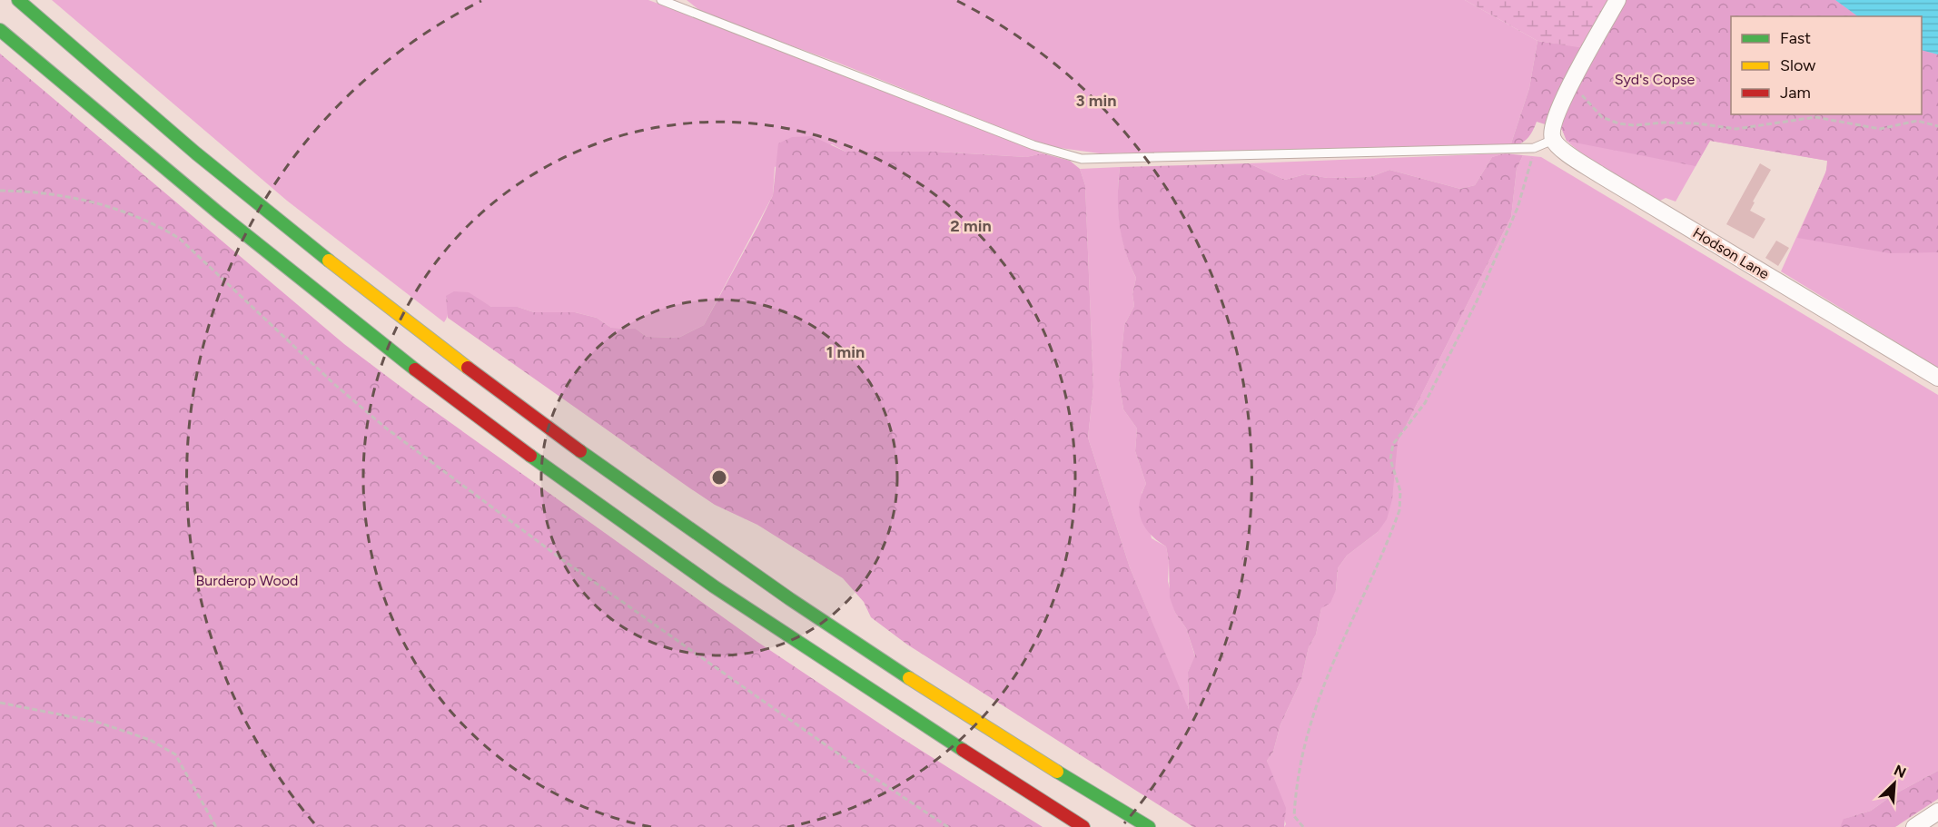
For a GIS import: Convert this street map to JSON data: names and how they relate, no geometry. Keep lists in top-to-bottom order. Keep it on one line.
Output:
{"streets":{"street":["Hodson Lane"]},"parks":["Syd's Copse","Burderop Wood"],"legend":["Fast","Slow","Jam"],"north":"top right","rings":["3 min","2 min","1 min"]}
